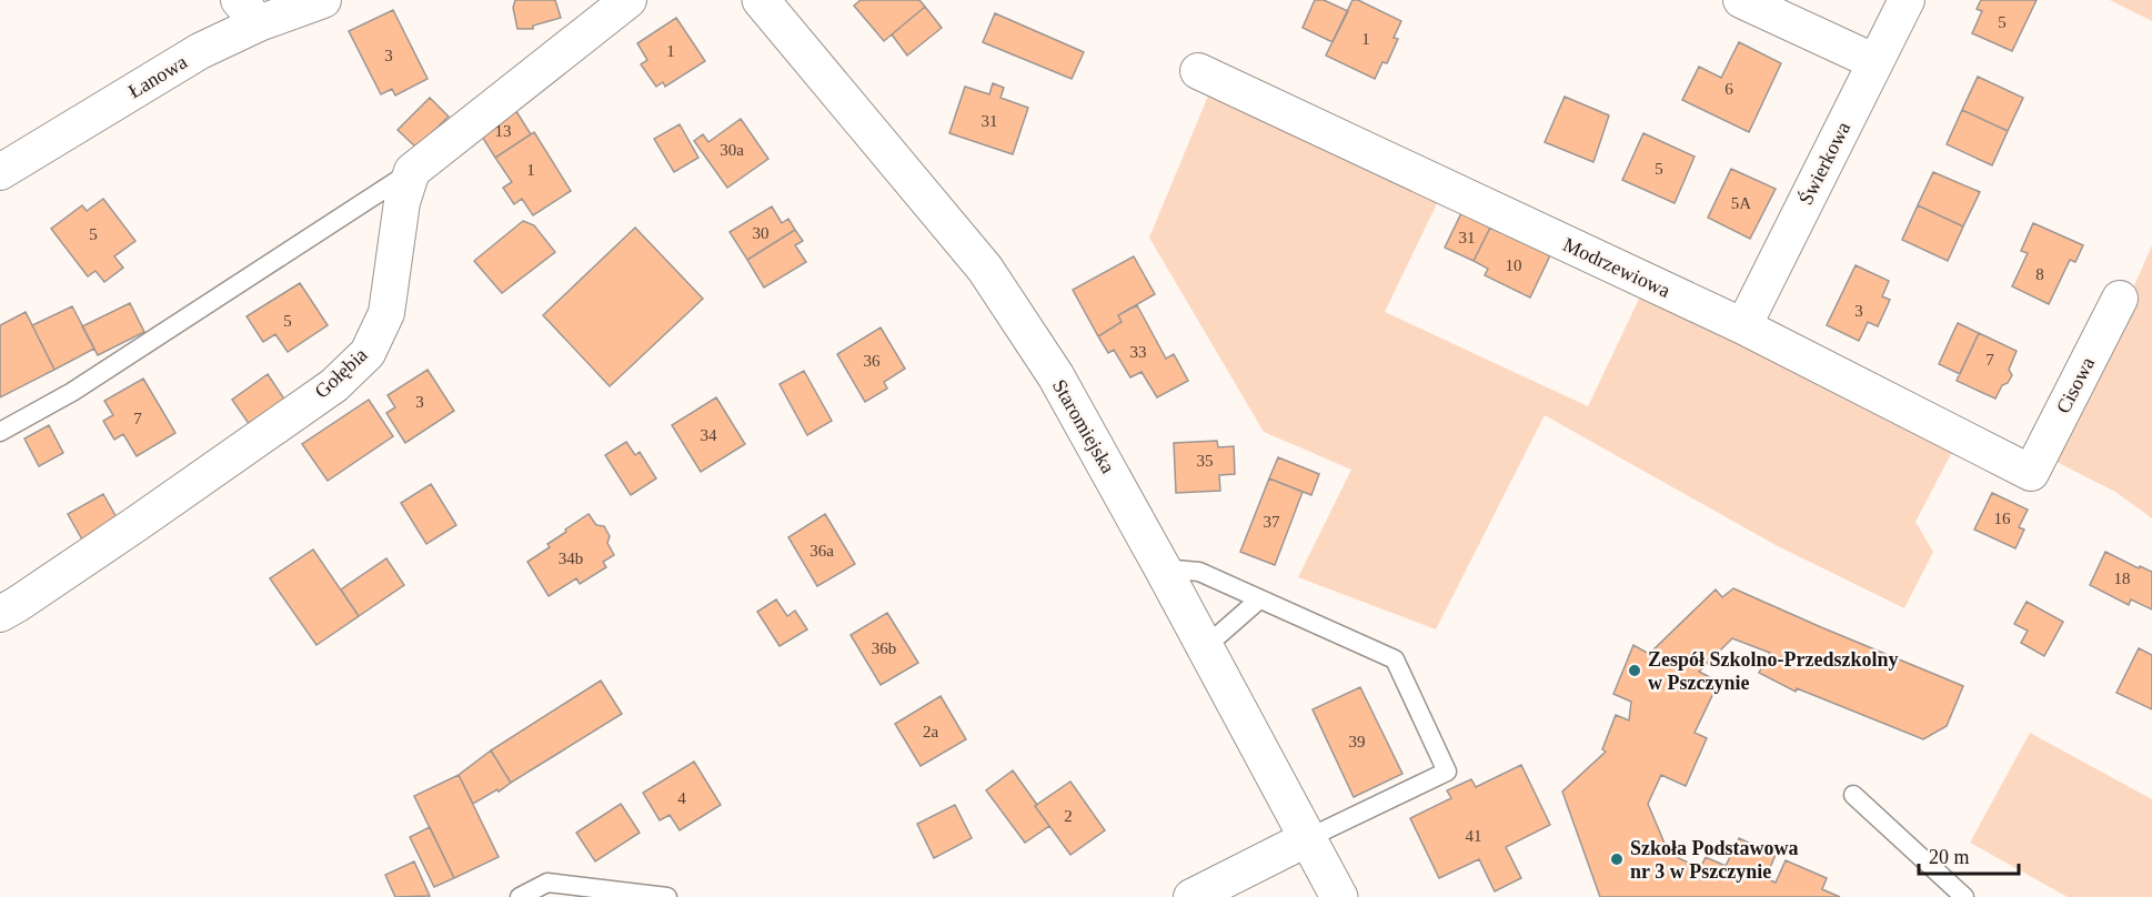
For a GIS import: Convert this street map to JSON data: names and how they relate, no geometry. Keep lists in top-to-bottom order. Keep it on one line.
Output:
{"streets":{"street":["Łanowa","Świerkowa","Modrzewiowa","Gołębia","Cisowa","Staromiejska"]},"crossings":[["Świerkowa","Modrzewiowa"],["Modrzewiowa","Cisowa"]],"places":["Zespół Szkolno-Przedszkolny w Pszczynie","Szkoła Podstawowa nr 3 w Pszczynie"],"house_numbers":["5","1","1","3","6","31","13","30a","5","1","5A","30","5","31","10","8","3","5","33","7","36","3","7","34","35","16","37","36a","34b","18","36b","2a","39","4","2","41"],"scale_bar":"20 m"}
